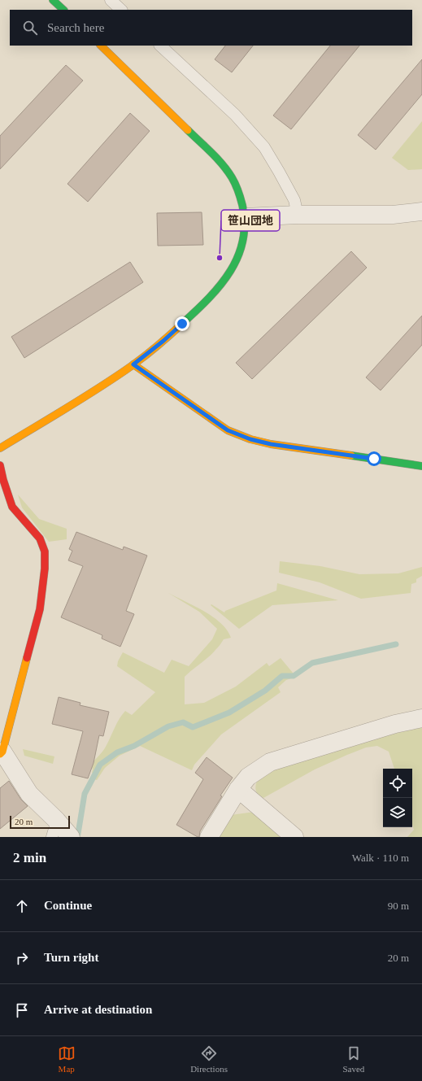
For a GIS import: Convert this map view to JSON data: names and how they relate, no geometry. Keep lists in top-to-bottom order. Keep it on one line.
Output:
{"places":["笹山団地"],"scale_bar":"20 m","page":{"search":"Search here","scale":"20 m","heading":["2 min","Walk · 110 m"],"list":[["Continue","90 m"],["Turn right","20 m"],"Arrive at destination"],"nav":["Map","Directions","Saved"]}}
